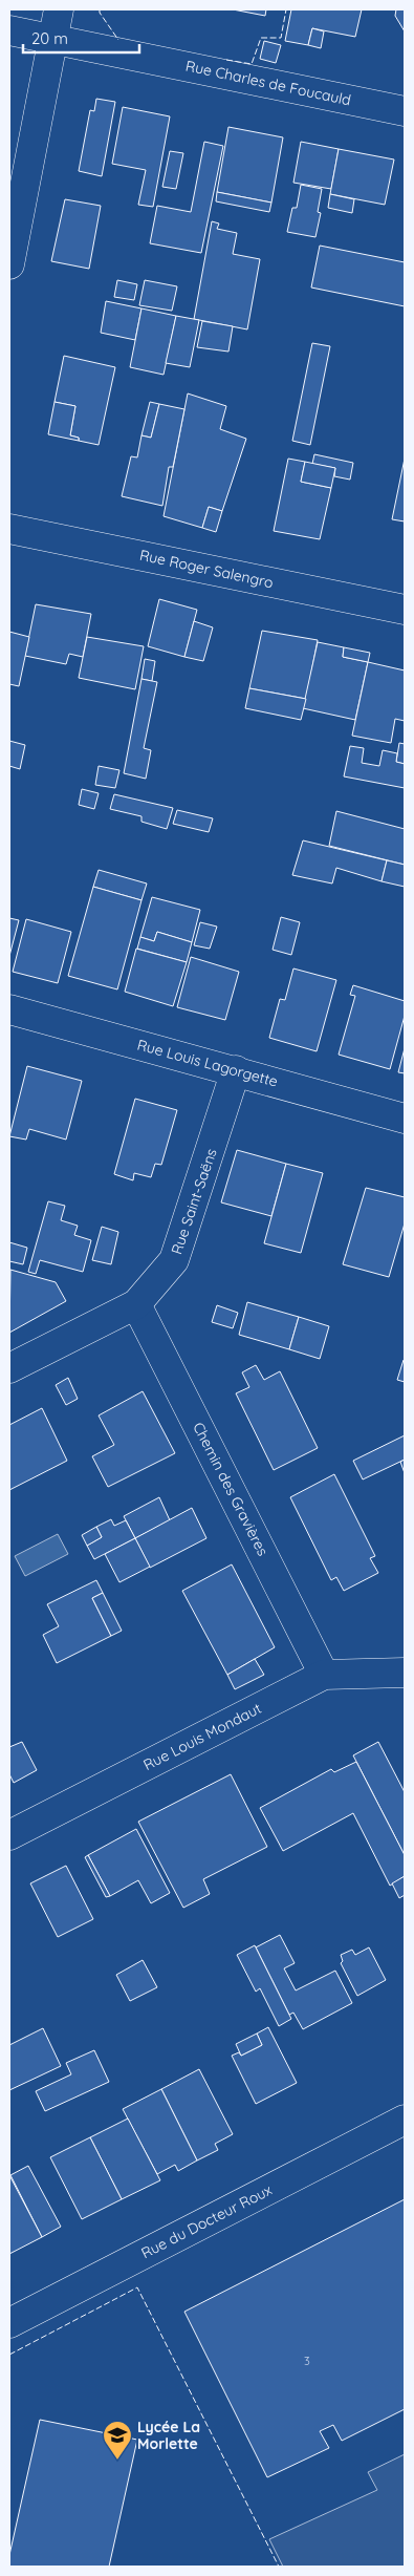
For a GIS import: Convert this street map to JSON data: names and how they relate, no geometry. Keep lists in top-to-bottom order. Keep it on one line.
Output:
{"streets":{"street":["Rue Charles de Foucauld","Rue Roger Salengro","Rue Louis Lagorgette","Rue Saint-Saëns","Chemin des Gravières","Rue Louis Mondaut","Rue du Docteur Roux"]},"crossings":[["Rue Louis Lagorgette","Rue Saint-Saëns"],["Rue Saint-Saëns","Chemin des Gravières"],["Chemin des Gravières","Rue Louis Mondaut"]],"places":{"school or university":["Lycée La Morlette"]},"house_numbers":["3"],"scale_bar":"20 m"}
